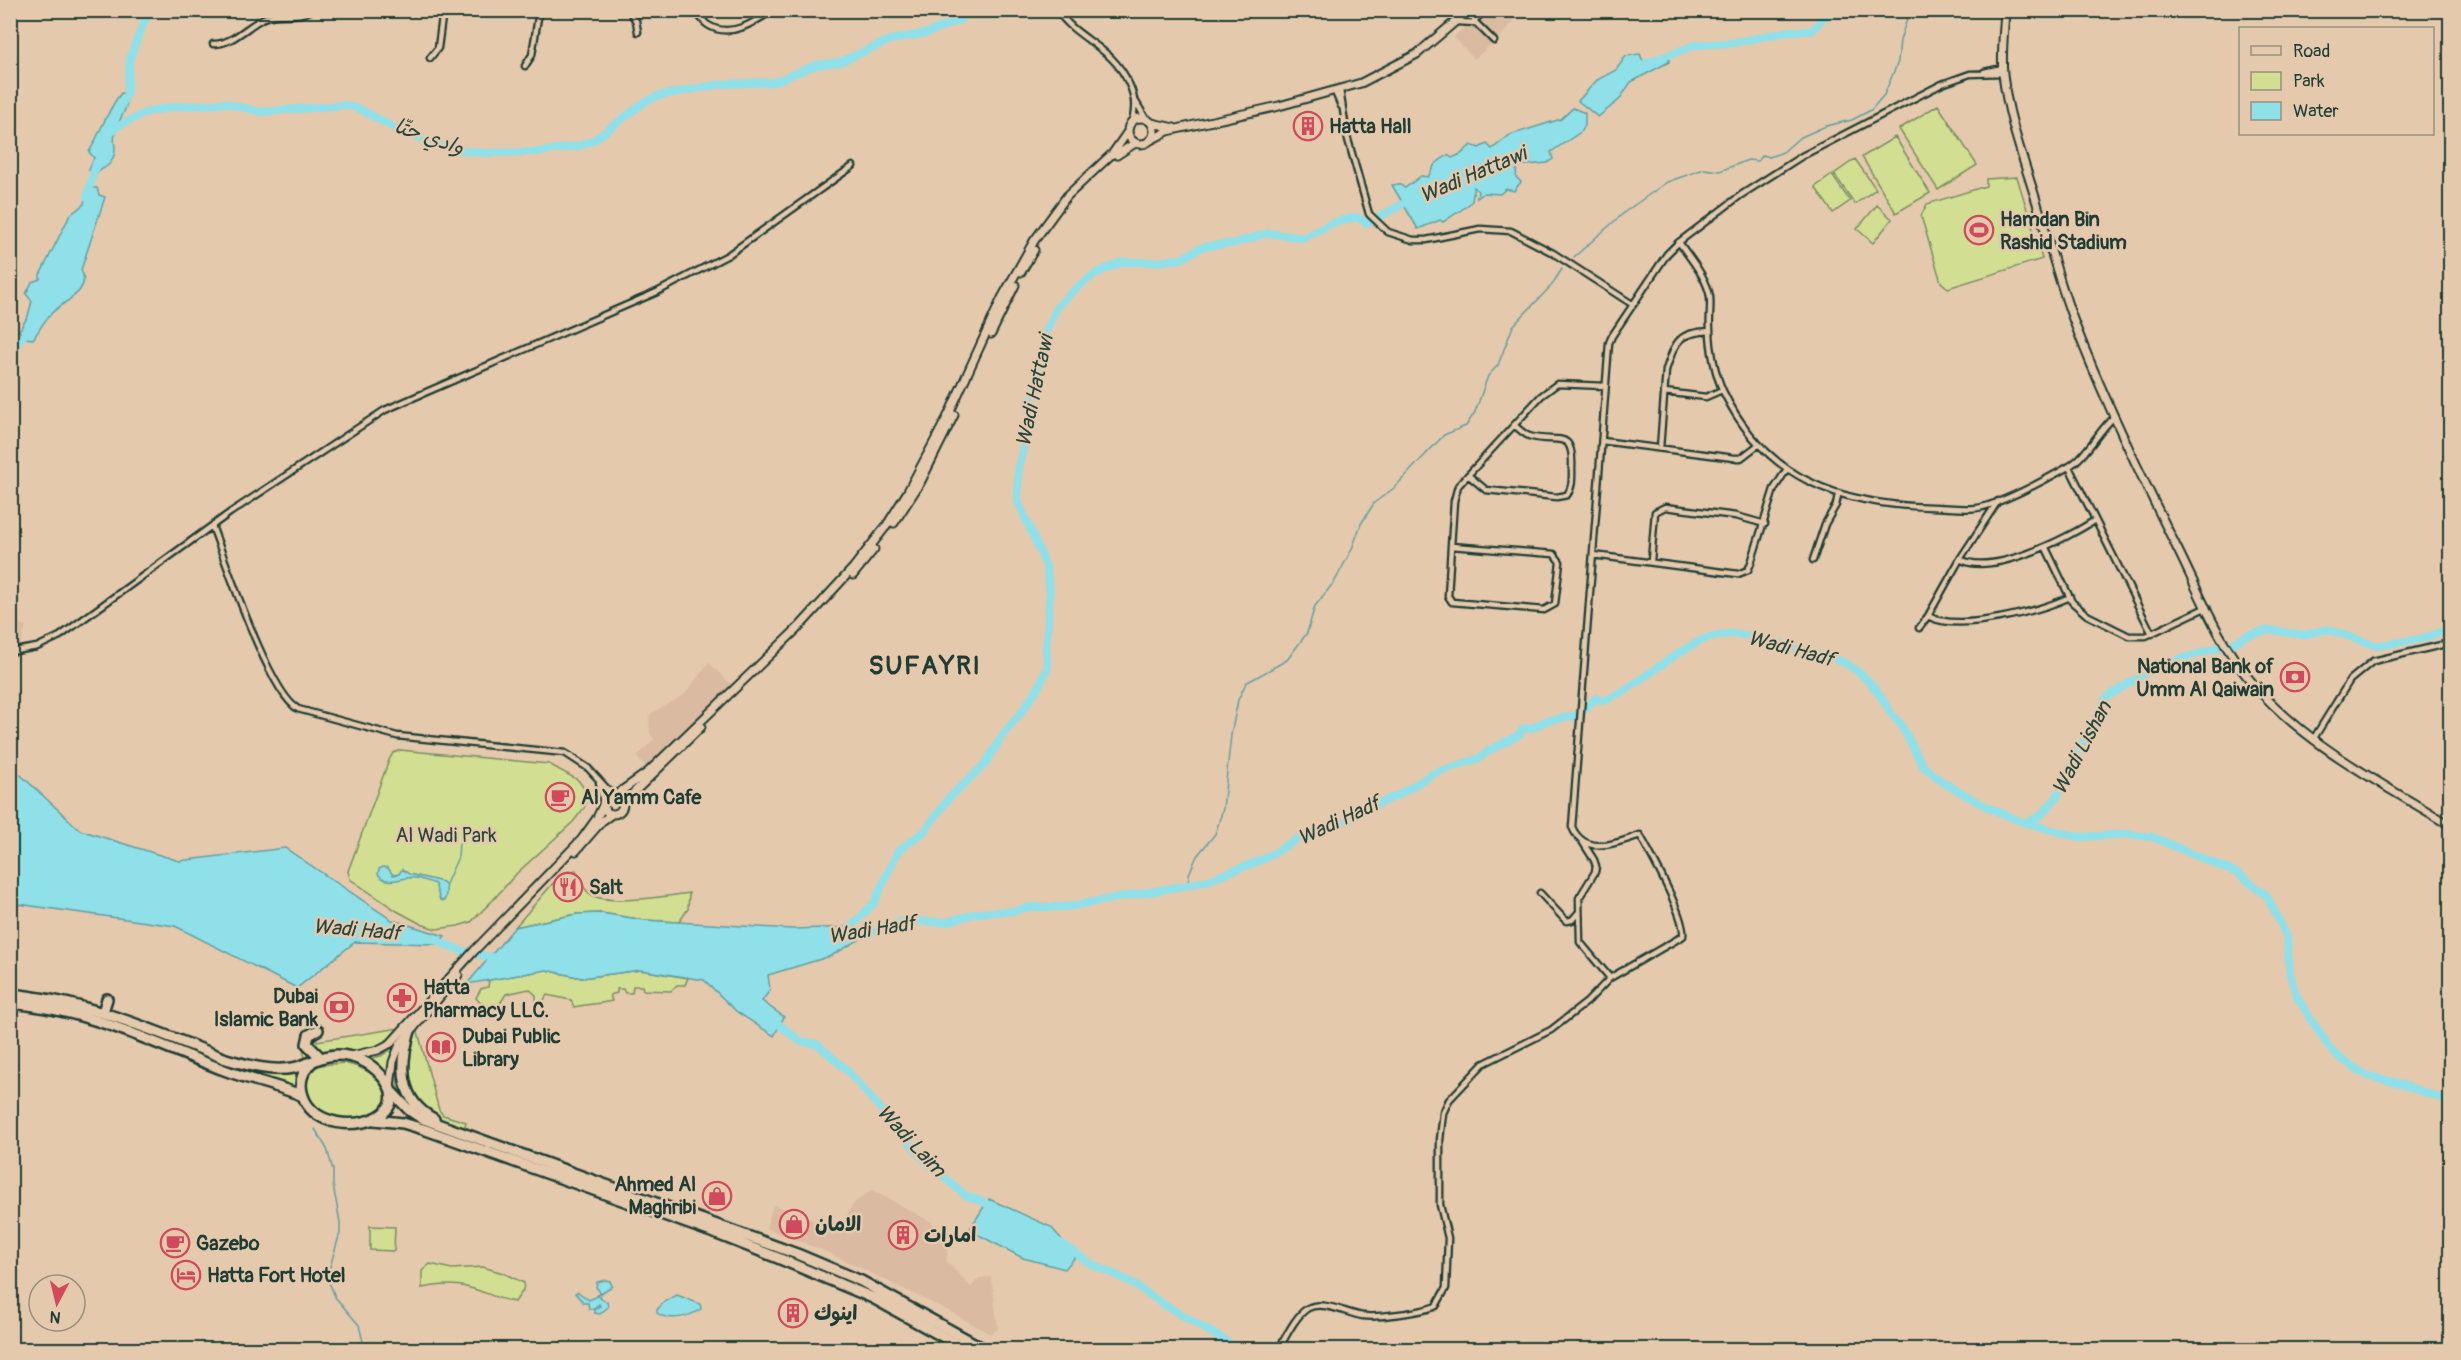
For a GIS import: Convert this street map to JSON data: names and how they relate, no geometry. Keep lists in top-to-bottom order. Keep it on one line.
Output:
{"districts":["SUFAYRI"],"water":["وادي حتّا","Wadi Hattawi","Wadi Hadf","Wadi Lishan","Wadi Laim"],"parks":["Al Wadi Park"],"places":{"building":["Hatta Hall","امارات","اينوك"],"sports":["Hamdan Bin Rashid Stadium"],"bank":["National Bank of Umm Al Qaiwain","Dubai Islamic Bank"],"cafe":["Al Yamm Cafe","Gazebo"],"restaurant":["Salt"],"pharmacy":["Hatta Pharmacy LLC."],"library":["Dubai Public Library"],"shop":["Ahmed Al Maghribi","الامان"],"hotel":["Hatta Fort Hotel"]},"legend":["Road","Park","Water"],"north":"bottom"}
